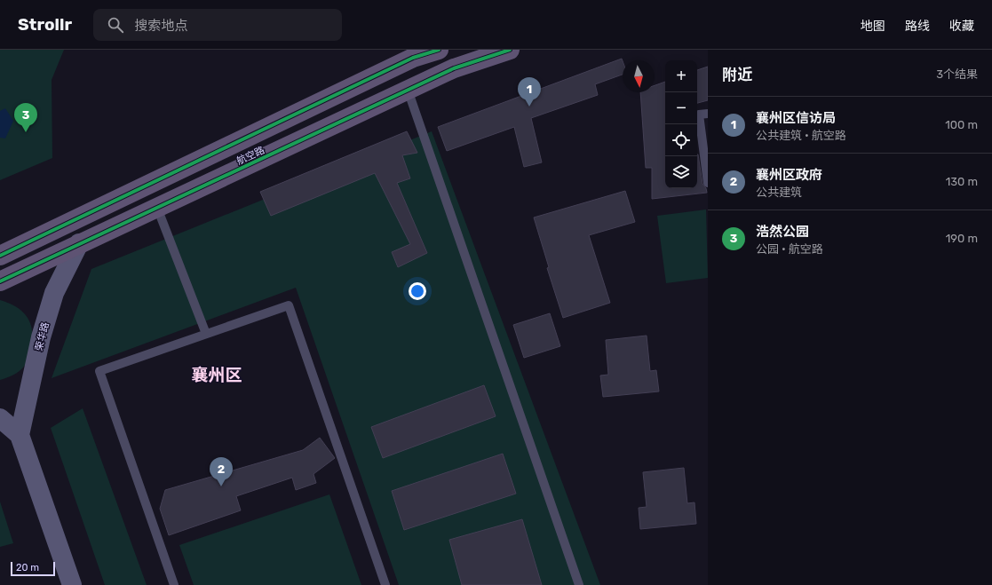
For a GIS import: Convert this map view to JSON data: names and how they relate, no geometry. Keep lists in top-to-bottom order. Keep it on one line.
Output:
{"streets":{"main road":["航空路","荣华路"]},"crossings":[["航空路","荣华路"]],"districts":["襄州区"],"scale_bar":"20 m","north":"bottom","page":{"header":"Strollr","search":"搜索地点","nav":["地图","路线","收藏"],"heading":["附近","3个结果"],"map_buttons":["+","−"],"pins":["1","3","2"],"list":[{"mark":"1","name":"襄州区信访局","note":"公共建筑 · 航空路","value":"100 m"},{"mark":"2","name":"襄州区政府","note":"公共建筑","value":"130 m"},{"mark":"3","name":"浩然公园","note":"公园 · 航空路","value":"190 m"}],"scale":"20 m"}}
